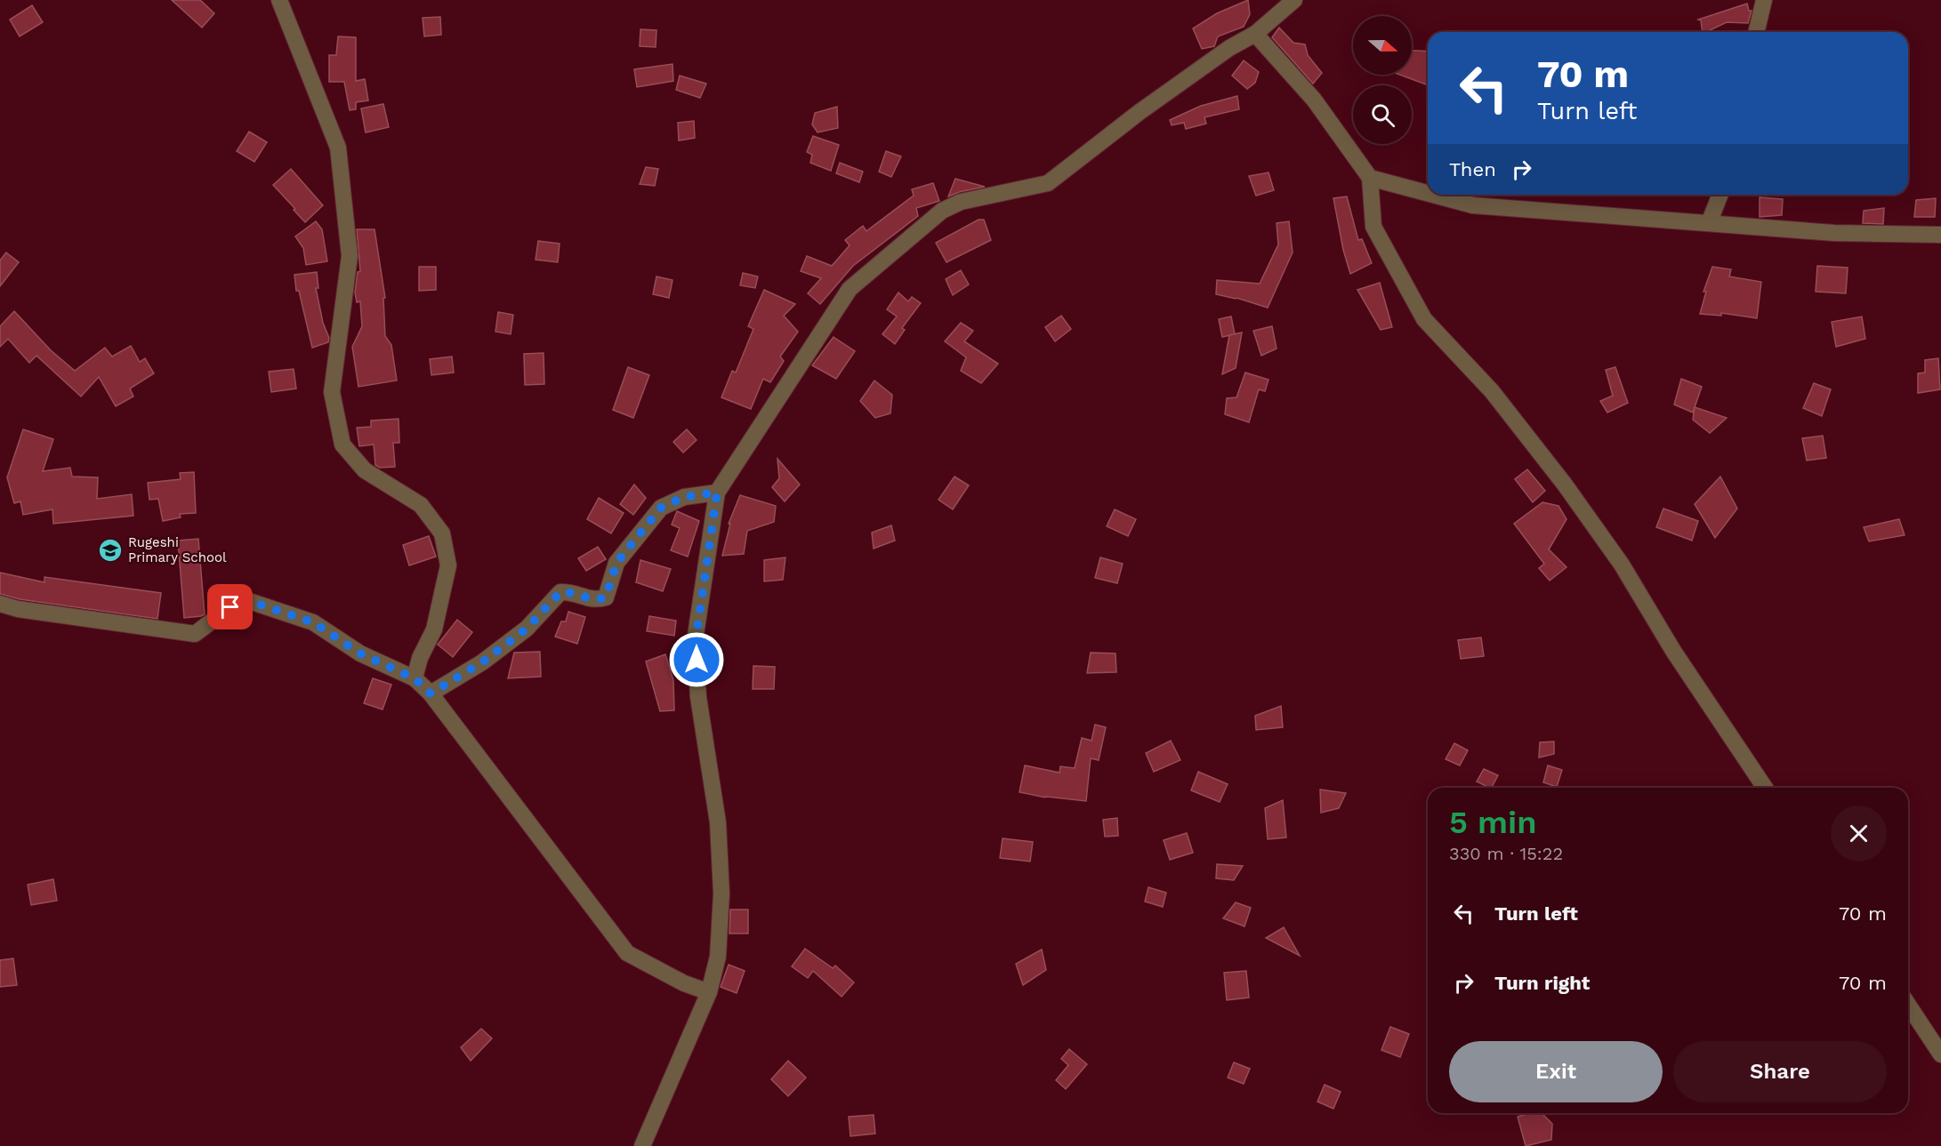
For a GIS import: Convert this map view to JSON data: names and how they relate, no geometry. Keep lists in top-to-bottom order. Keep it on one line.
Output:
{"places":{"school or university":["Rugeshi Primary School"]},"north":"right","page":{"turn":["70 m","Turn left"],"then":"Then","heading":["5 min","330 m · 15:22"],"list":[{"name":"Turn left","value":"70 m"},{"name":"Turn right","value":"70 m"}],"buttons":["Exit","Share"]}}
